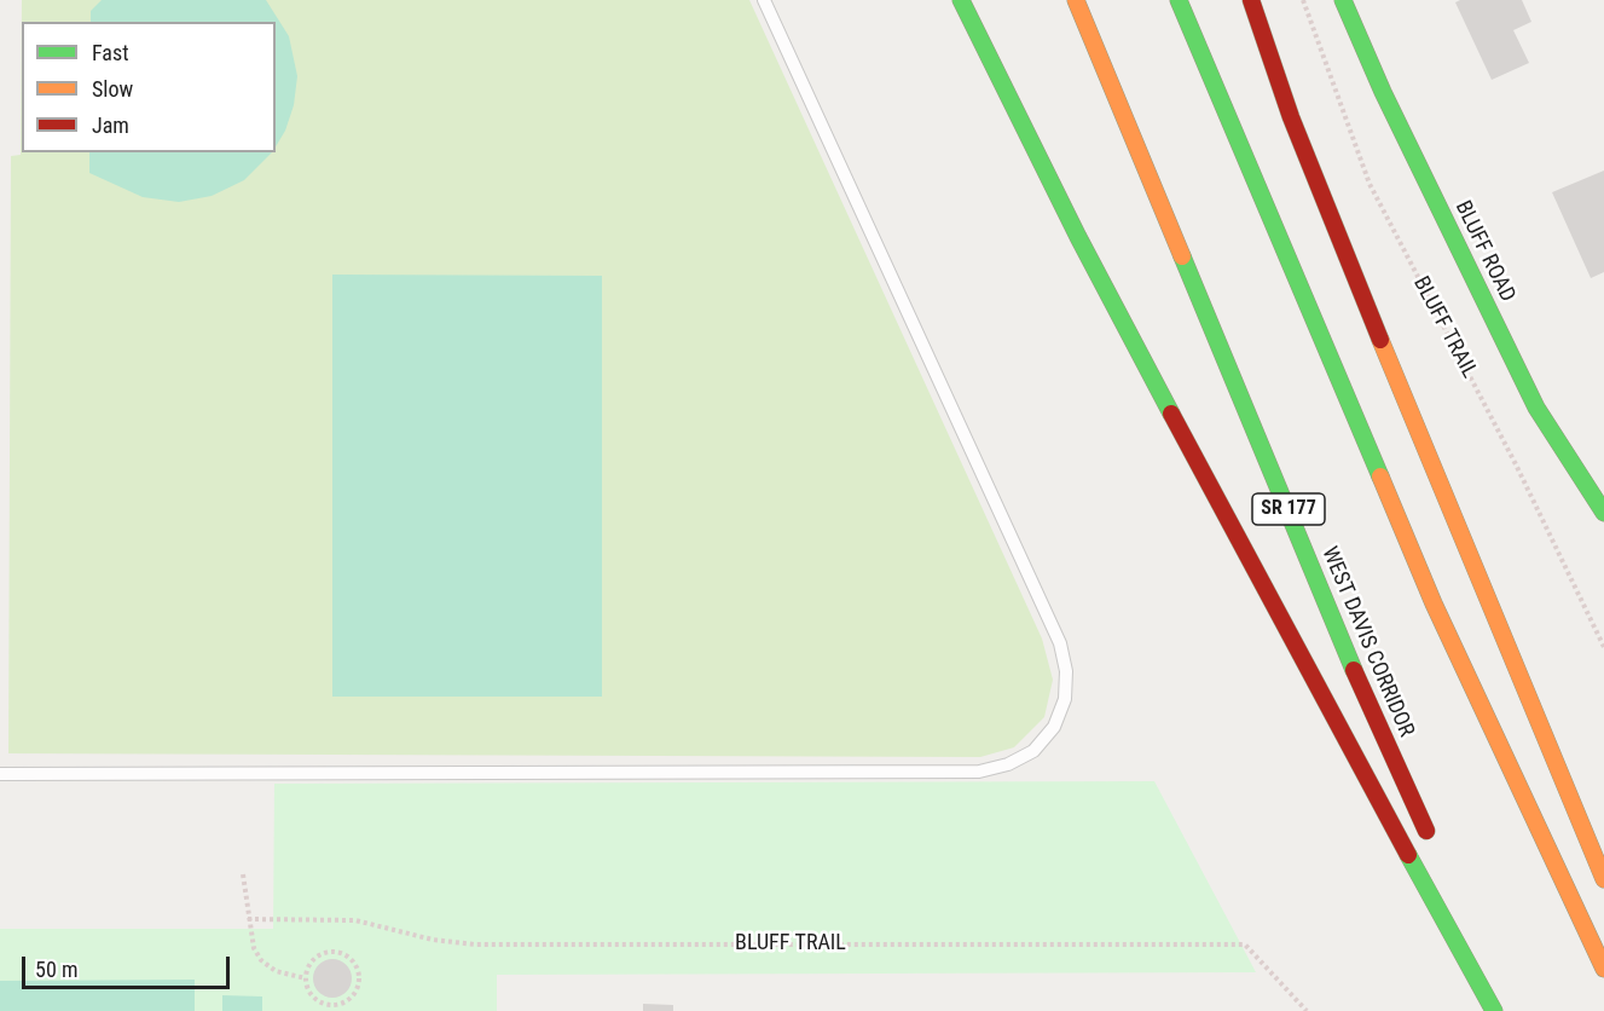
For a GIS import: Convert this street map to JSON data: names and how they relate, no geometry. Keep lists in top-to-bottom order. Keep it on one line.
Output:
{"streets":{"main road":["BLUFF ROAD","SR 177","WEST DAVIS CORRIDOR"],"path":["BLUFF TRAIL"]},"legend":["Fast","Slow","Jam"],"scale_bar":"50 m"}
